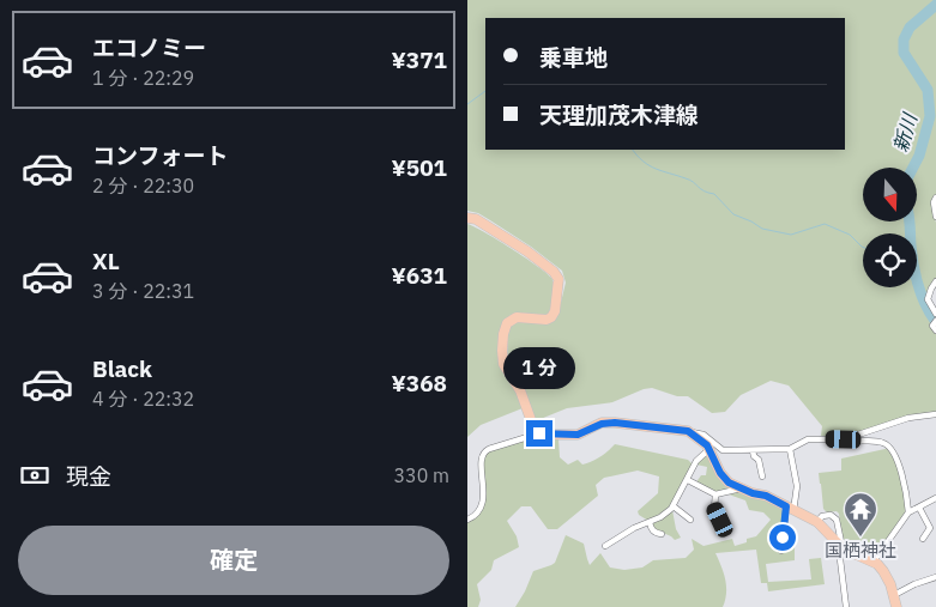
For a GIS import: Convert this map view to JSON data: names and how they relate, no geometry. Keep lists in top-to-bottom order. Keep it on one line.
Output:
{"water":["新川"],"places":{"temple":["国栖神社"]},"north":"bottom","page":{"list":[{"name":"エコノミー","note":"1 分 · 22:29","value":"¥371"},{"name":"コンフォート","note":"2 分 · 22:30","value":"¥501"},{"name":"XL","note":"3 分 · 22:31","value":"¥631"},{"name":"Black","note":"4 分 · 22:32","value":"¥368"}],"banner":["乗車地","天理加茂木津線"],"bubble":"1 分","pay":["現金","330 m"],"buttons":"確定"}}
